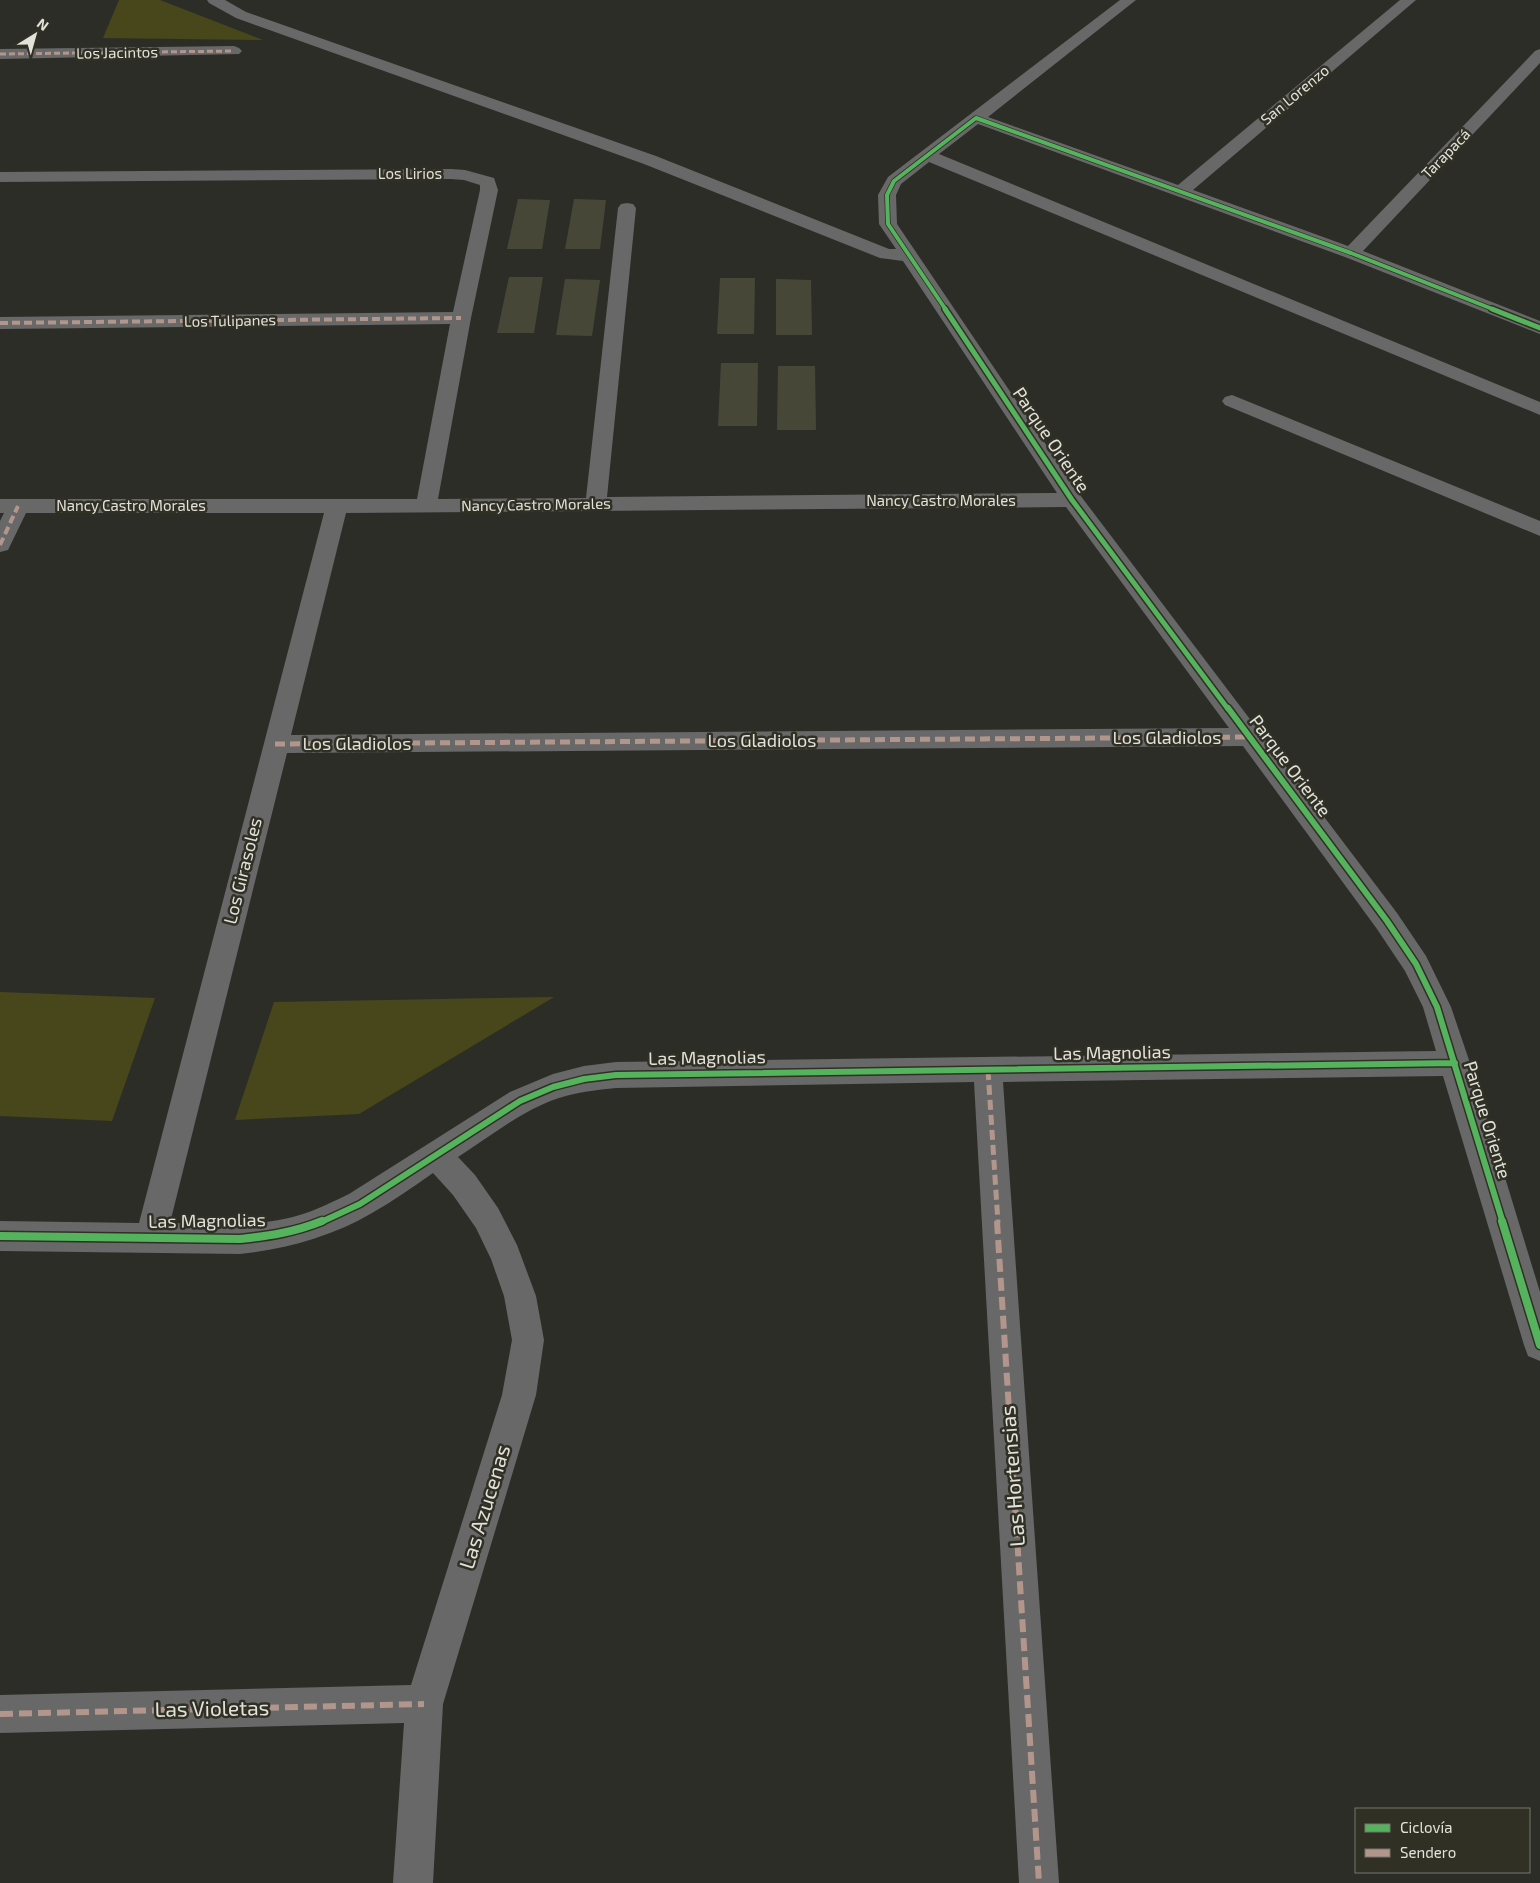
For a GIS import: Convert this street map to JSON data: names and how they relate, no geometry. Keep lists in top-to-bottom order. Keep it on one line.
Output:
{"streets":{"street":["Los Jacintos","San Lorenzo","Tarapacá","Los Lirios","Los Tulipanes","Parque Oriente","Nancy Castro Morales","Los Gladiolos","Los Girasoles","Las Magnolias","Las Hortensias","Las Azucenas","Las Violetas"]},"crossings":[["Los Lirios","Los Tulipanes"],["Los Lirios","Nancy Castro Morales"],["Parque Oriente","Nancy Castro Morales"],["Parque Oriente","Los Gladiolos"],["Parque Oriente","Las Magnolias"],["Nancy Castro Morales","Los Girasoles"],["Los Gladiolos","Los Girasoles"],["Los Girasoles","Las Magnolias"],["Las Magnolias","Las Hortensias"],["Las Magnolias","Las Azucenas"],["Las Azucenas","Las Violetas"]],"legend":["Ciclovía","Sendero"],"north":"top right"}
